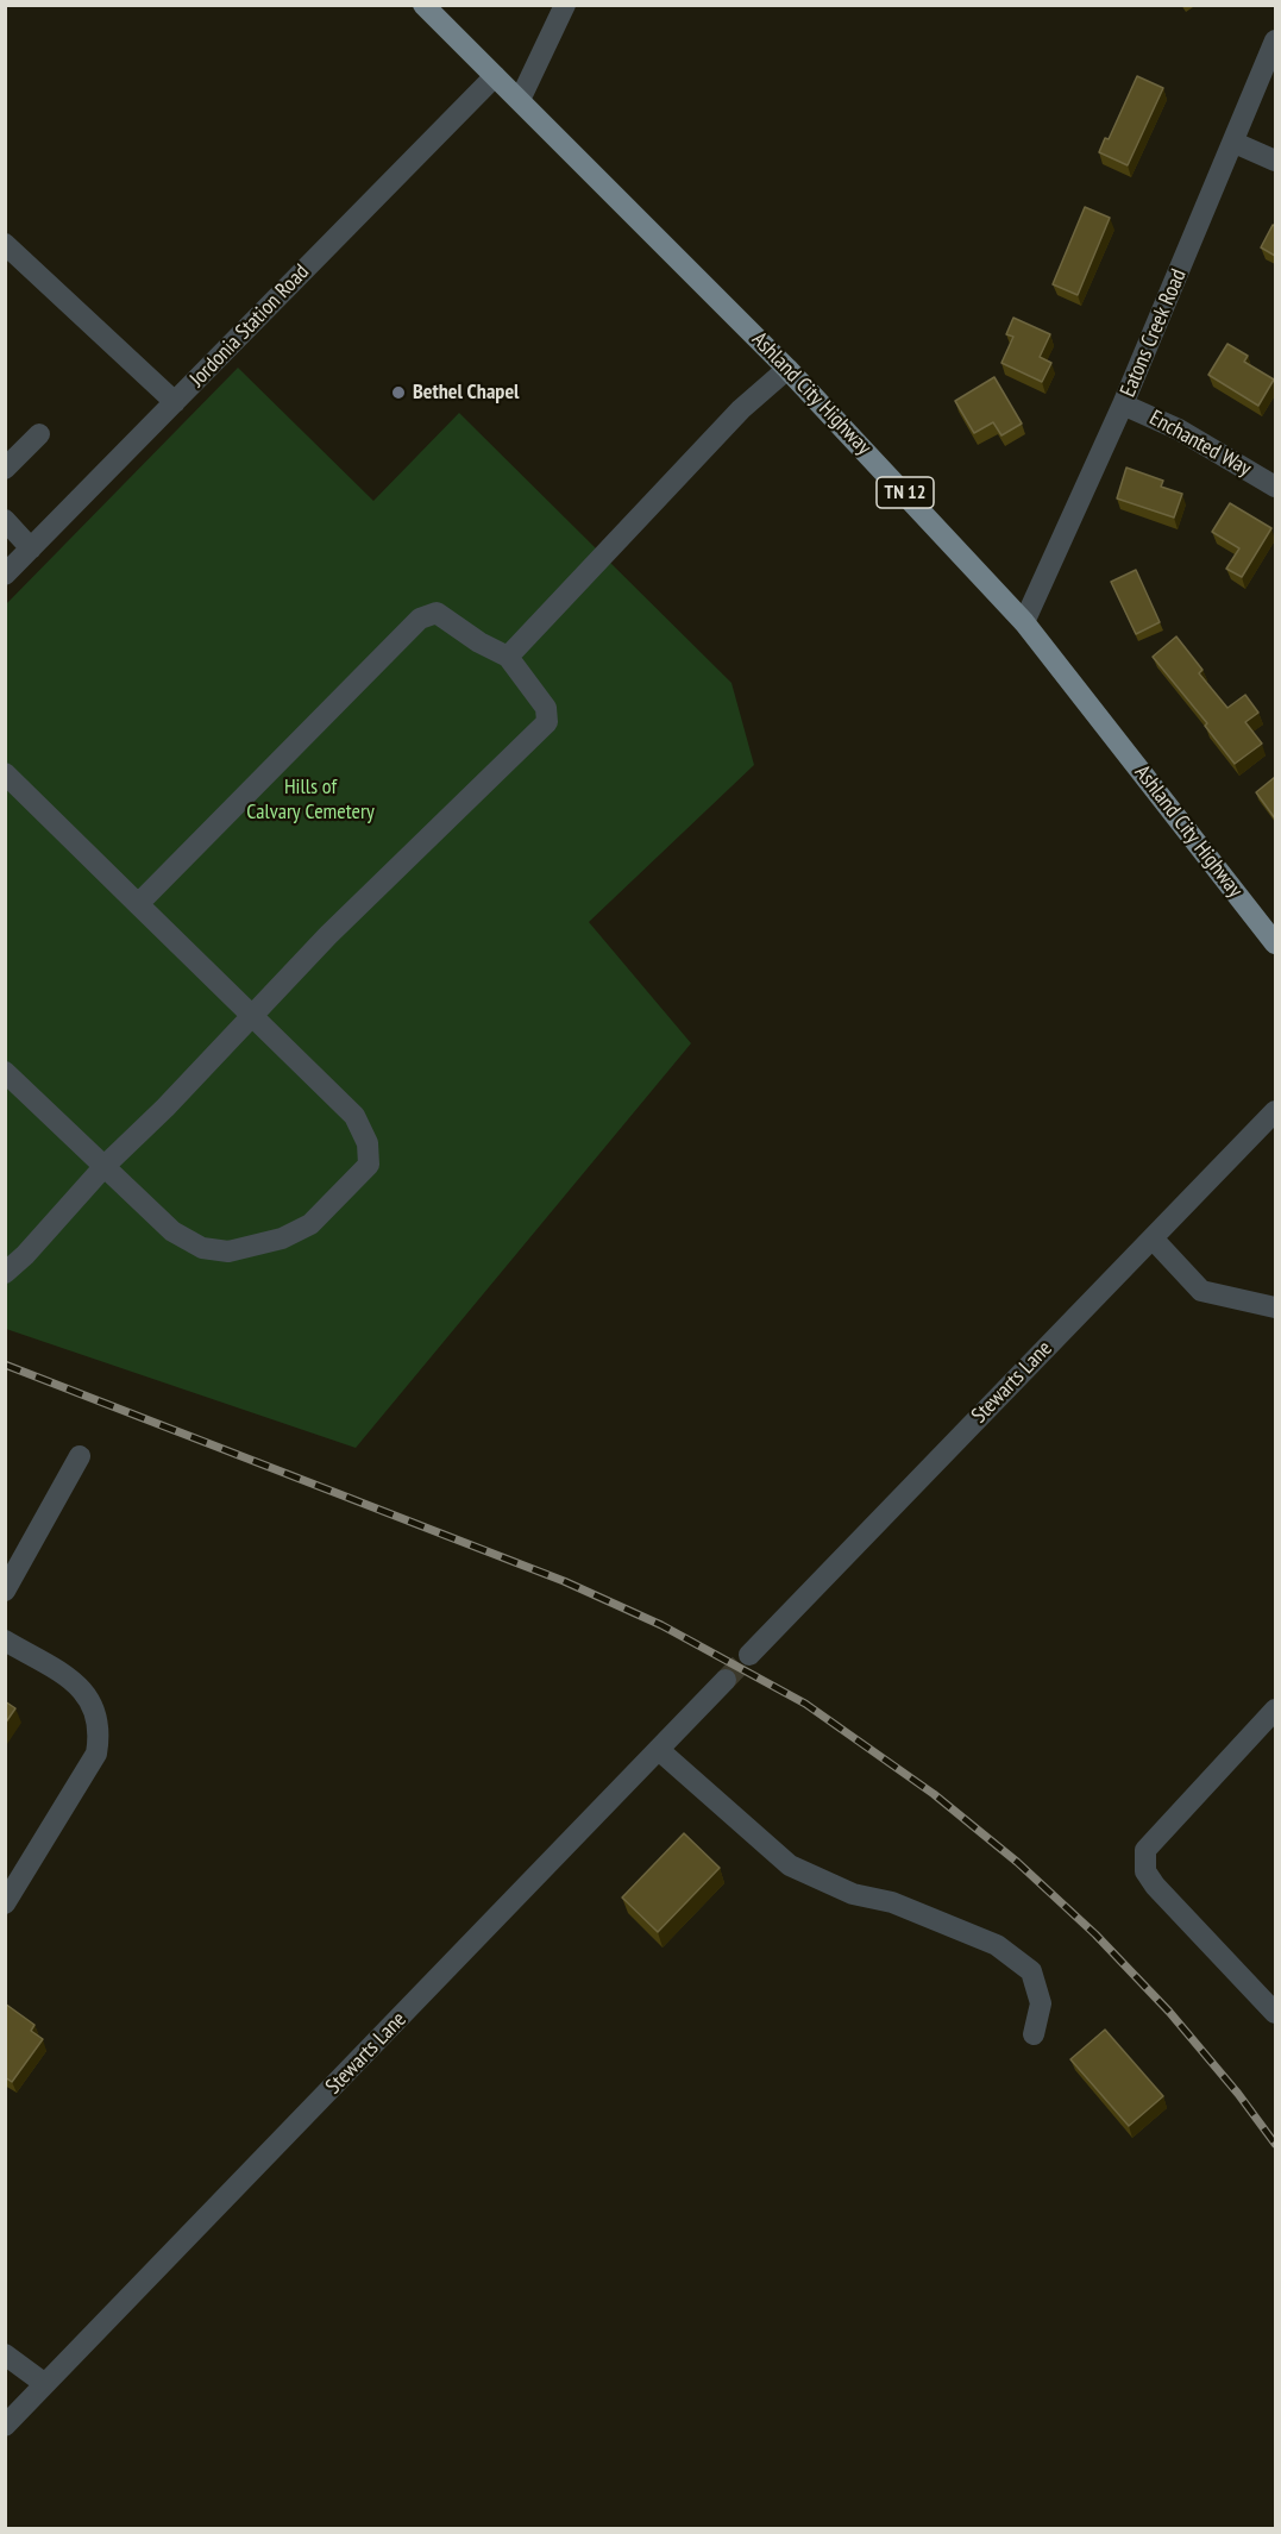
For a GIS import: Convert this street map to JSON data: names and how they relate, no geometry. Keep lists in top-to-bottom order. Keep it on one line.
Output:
{"streets":{"main road":["Ashland City Highway","TN 12"],"street":["Jordonia Station Road","Eatons Creek Road","Enchanted Way","Stewarts Lane"]},"crossings":[["Jordonia Station Road","Ashland City Highway"],["Eatons Creek Road","Ashland City Highway"],["Eatons Creek Road","Enchanted Way"]],"parks":["Hills of Calvary Cemetery"],"places":["Bethel Chapel"]}
